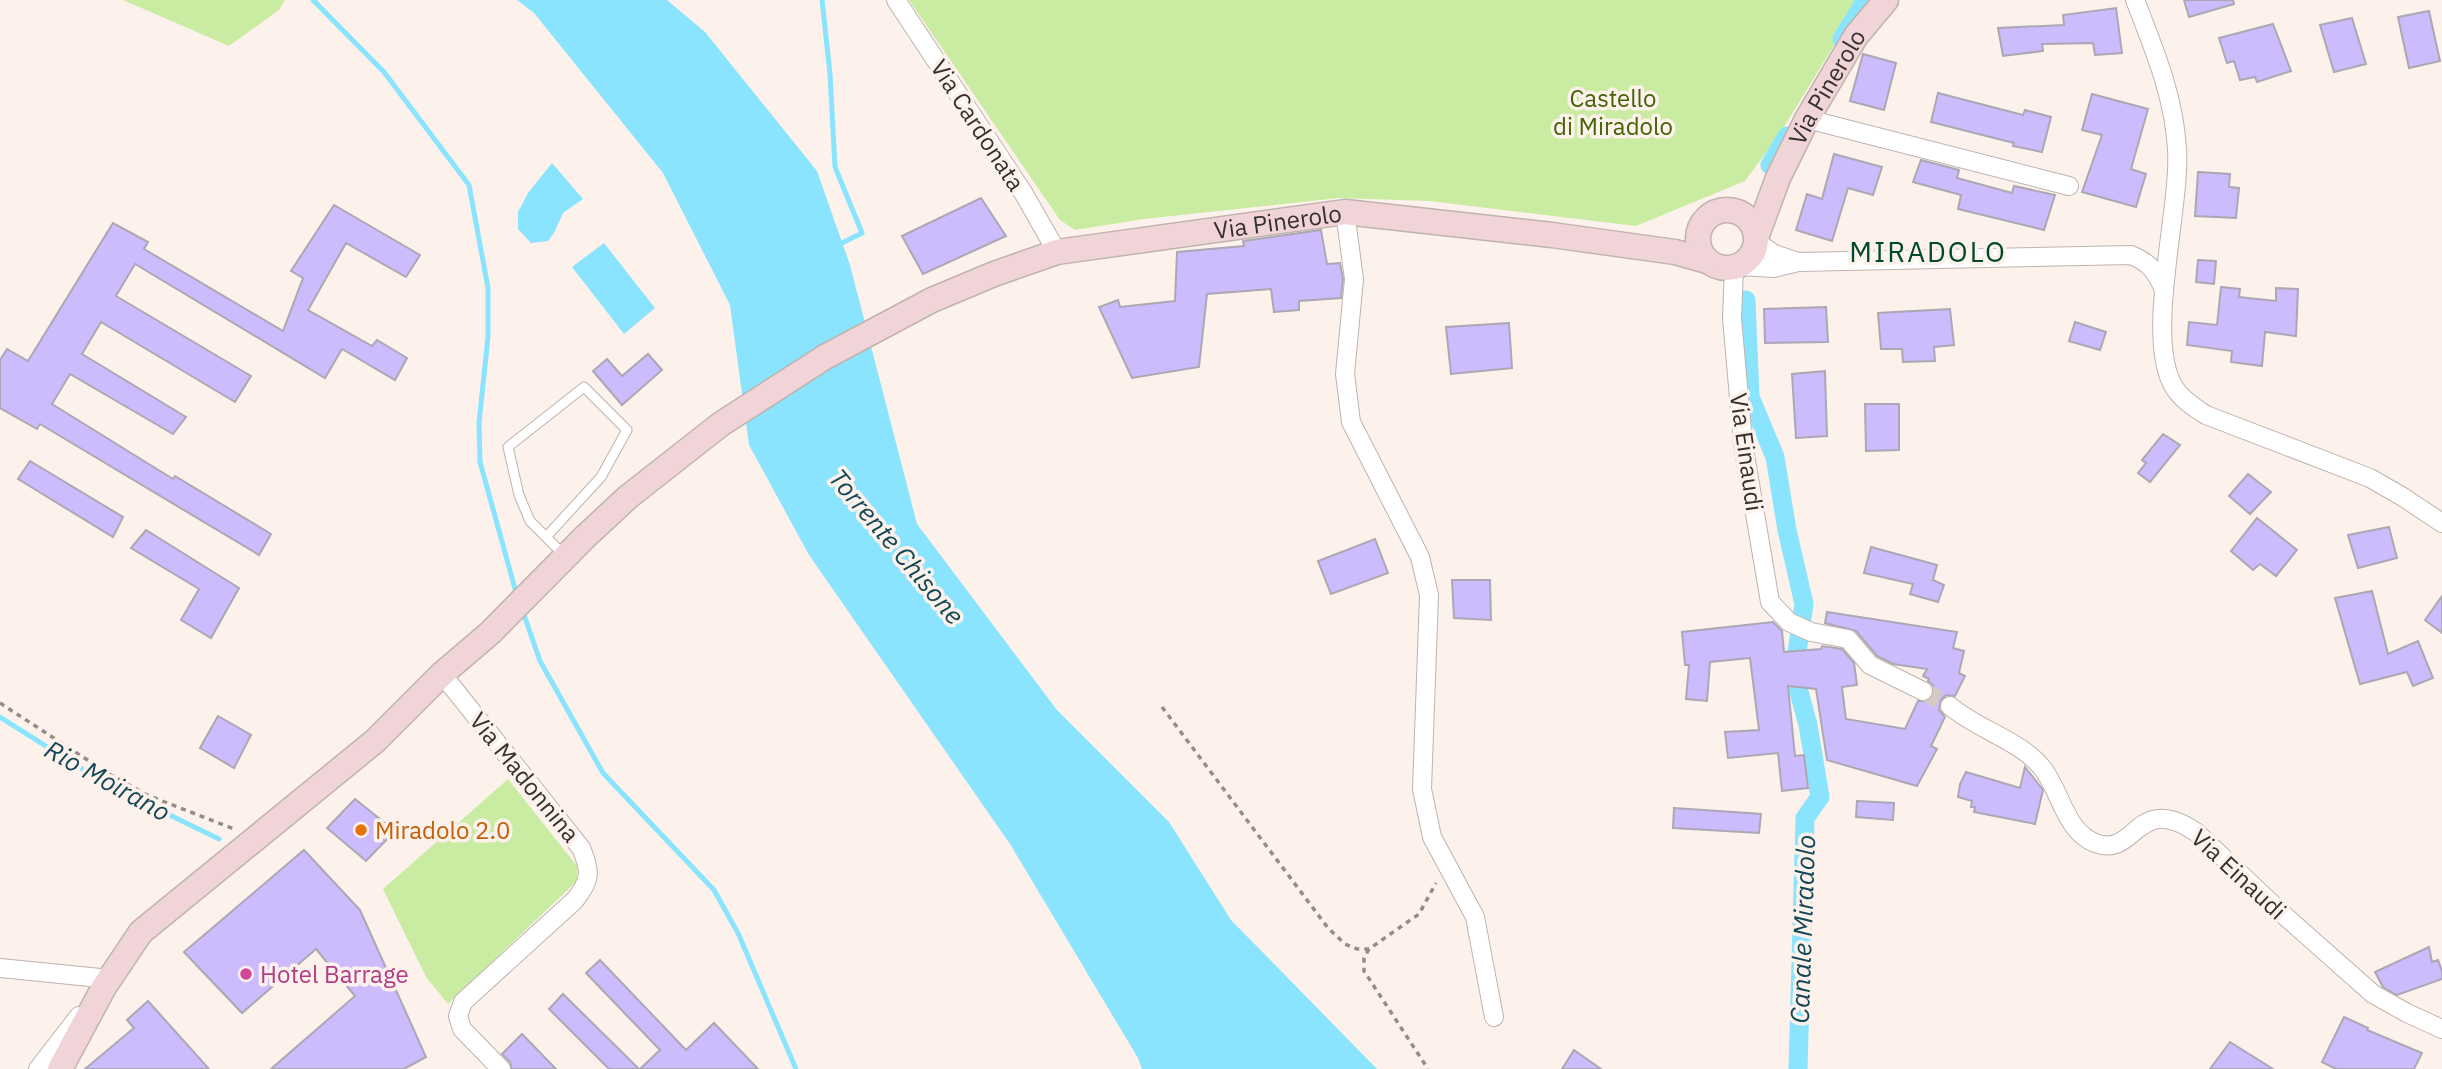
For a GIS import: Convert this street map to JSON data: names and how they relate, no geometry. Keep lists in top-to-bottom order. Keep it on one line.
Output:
{"streets":{"street":["Via Pinerolo","Via Cardonata","Via Einaudi","Via Madonnina"]},"crossings":[["Via Pinerolo","Via Cardonata"],["Via Pinerolo","Via Einaudi"],["Via Pinerolo","Via Madonnina"]],"districts":["MIRADOLO"],"water":["Torrente Chisone","Rio Moirano","Canale Miradolo"],"parks":["Castello di Miradolo"],"places":["Miradolo 2.0","Hotel Barrage"]}
